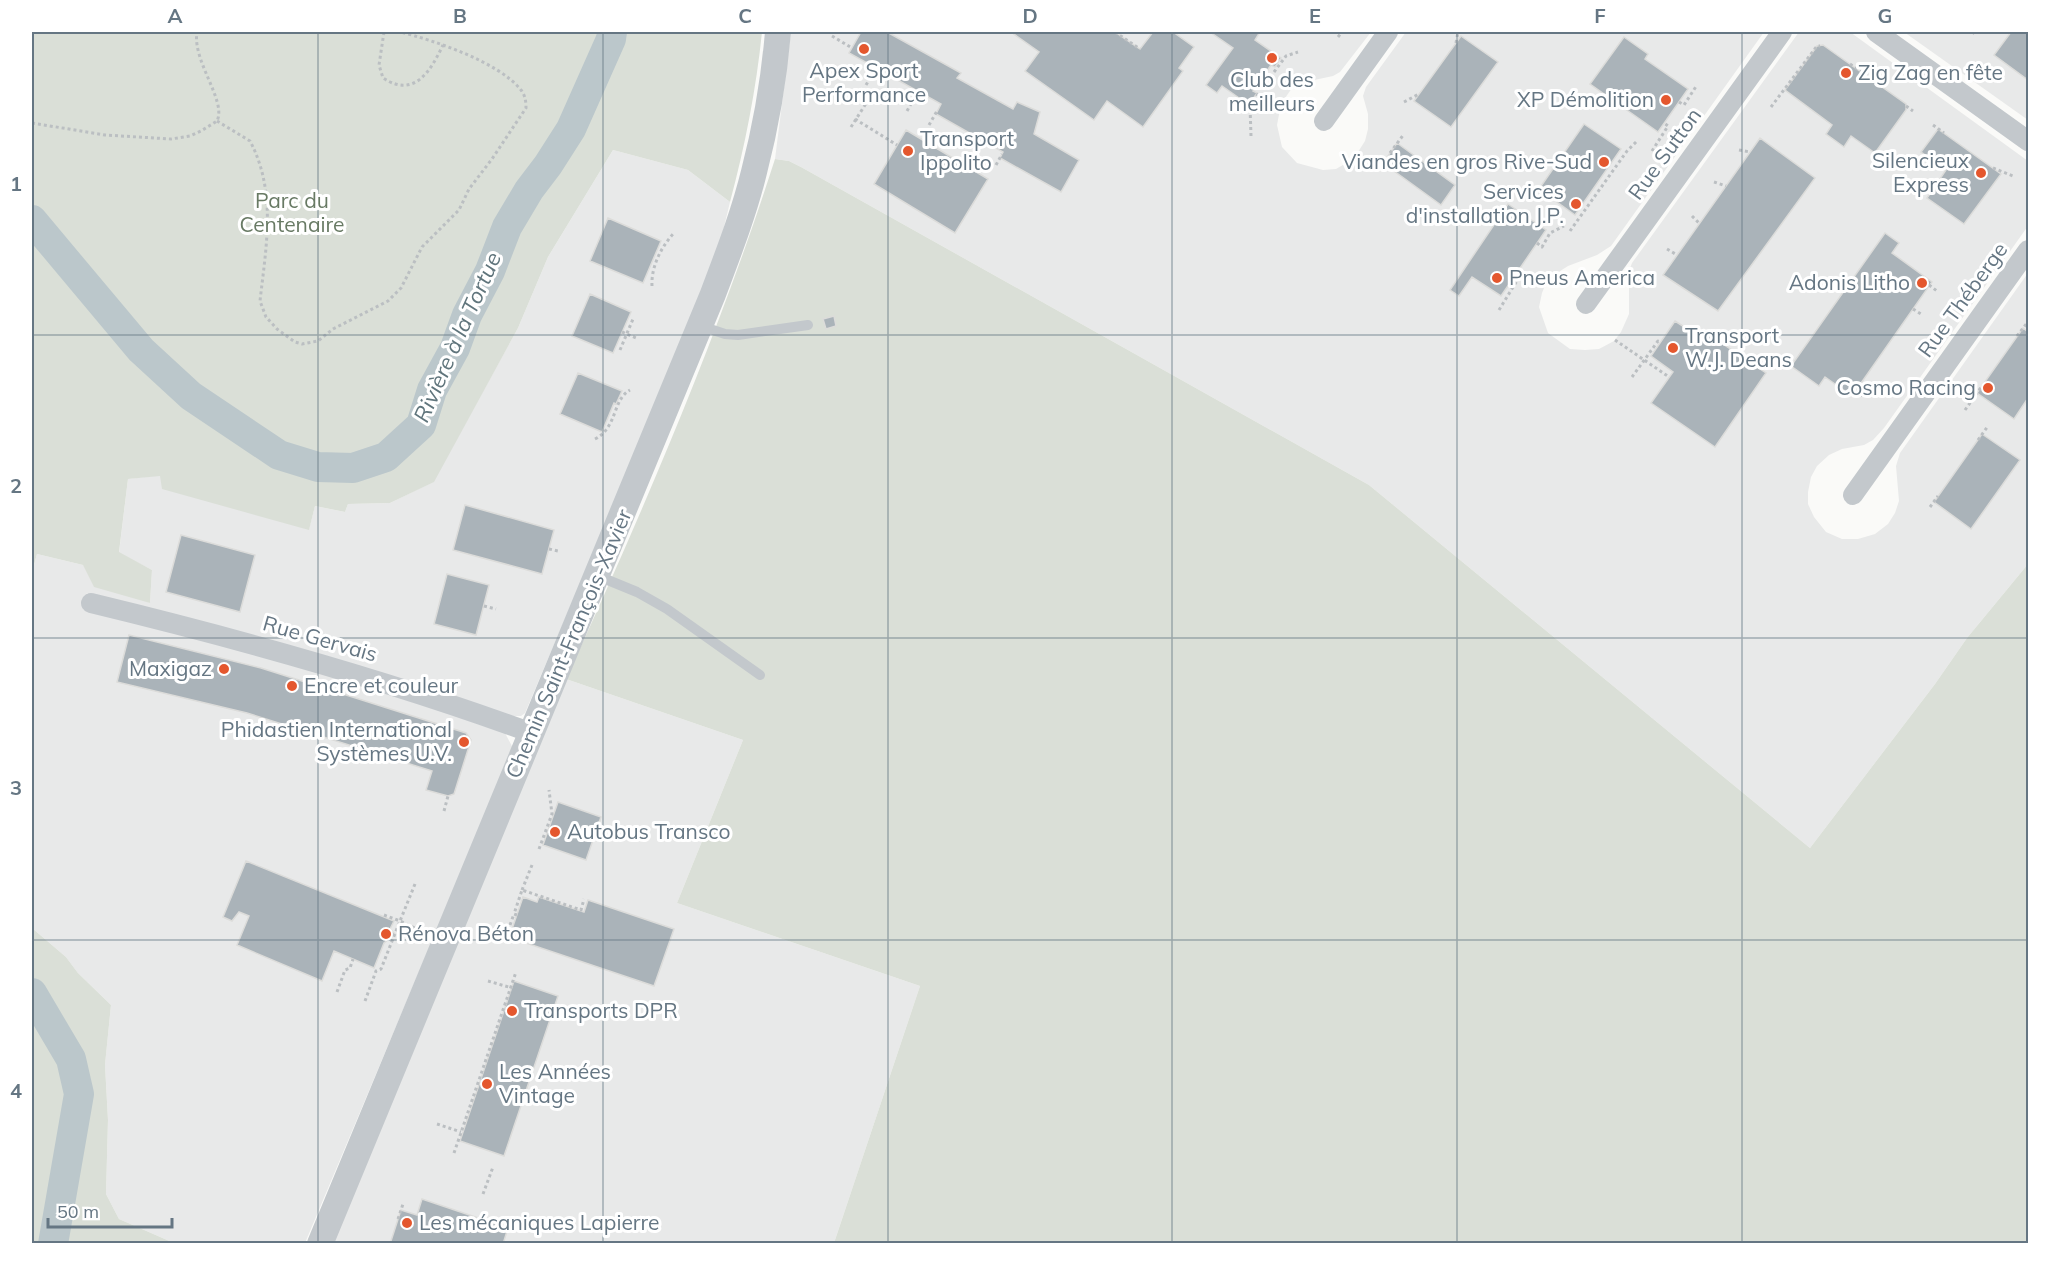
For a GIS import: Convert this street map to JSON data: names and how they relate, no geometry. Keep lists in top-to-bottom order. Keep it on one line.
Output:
{"streets":{"street":["Rue Sutton","Rue Théberge","Rue Gervais","Chemin Saint-François-Xavier"]},"crossings":[["Rue Gervais","Chemin Saint-François-Xavier"]],"water":["Rivière à la Tortue"],"parks":["Parc du Centenaire"],"places":["Apex Sport Performance","Club des meilleurs","Zig Zag en fête","XP Démolition","Transport Ippolito","Viandes en gros Rive-Sud","Silencieux Express","Services d'installation J.P.","Pneus America","Adonis Litho","Transport W.J. Deans","Cosmo Racing","Maxigaz","Encre et couleur","Phidastien International Systèmes U.V.","Autobus Transco","Rénova Béton","Transports DPR","Les Années Vintage","Les mécaniques Lapierre"],"scale_bar":"50 m","grid":{"columns":["A","B","C","D","E","F","G"],"rows":["1","2","3","4"]}}
